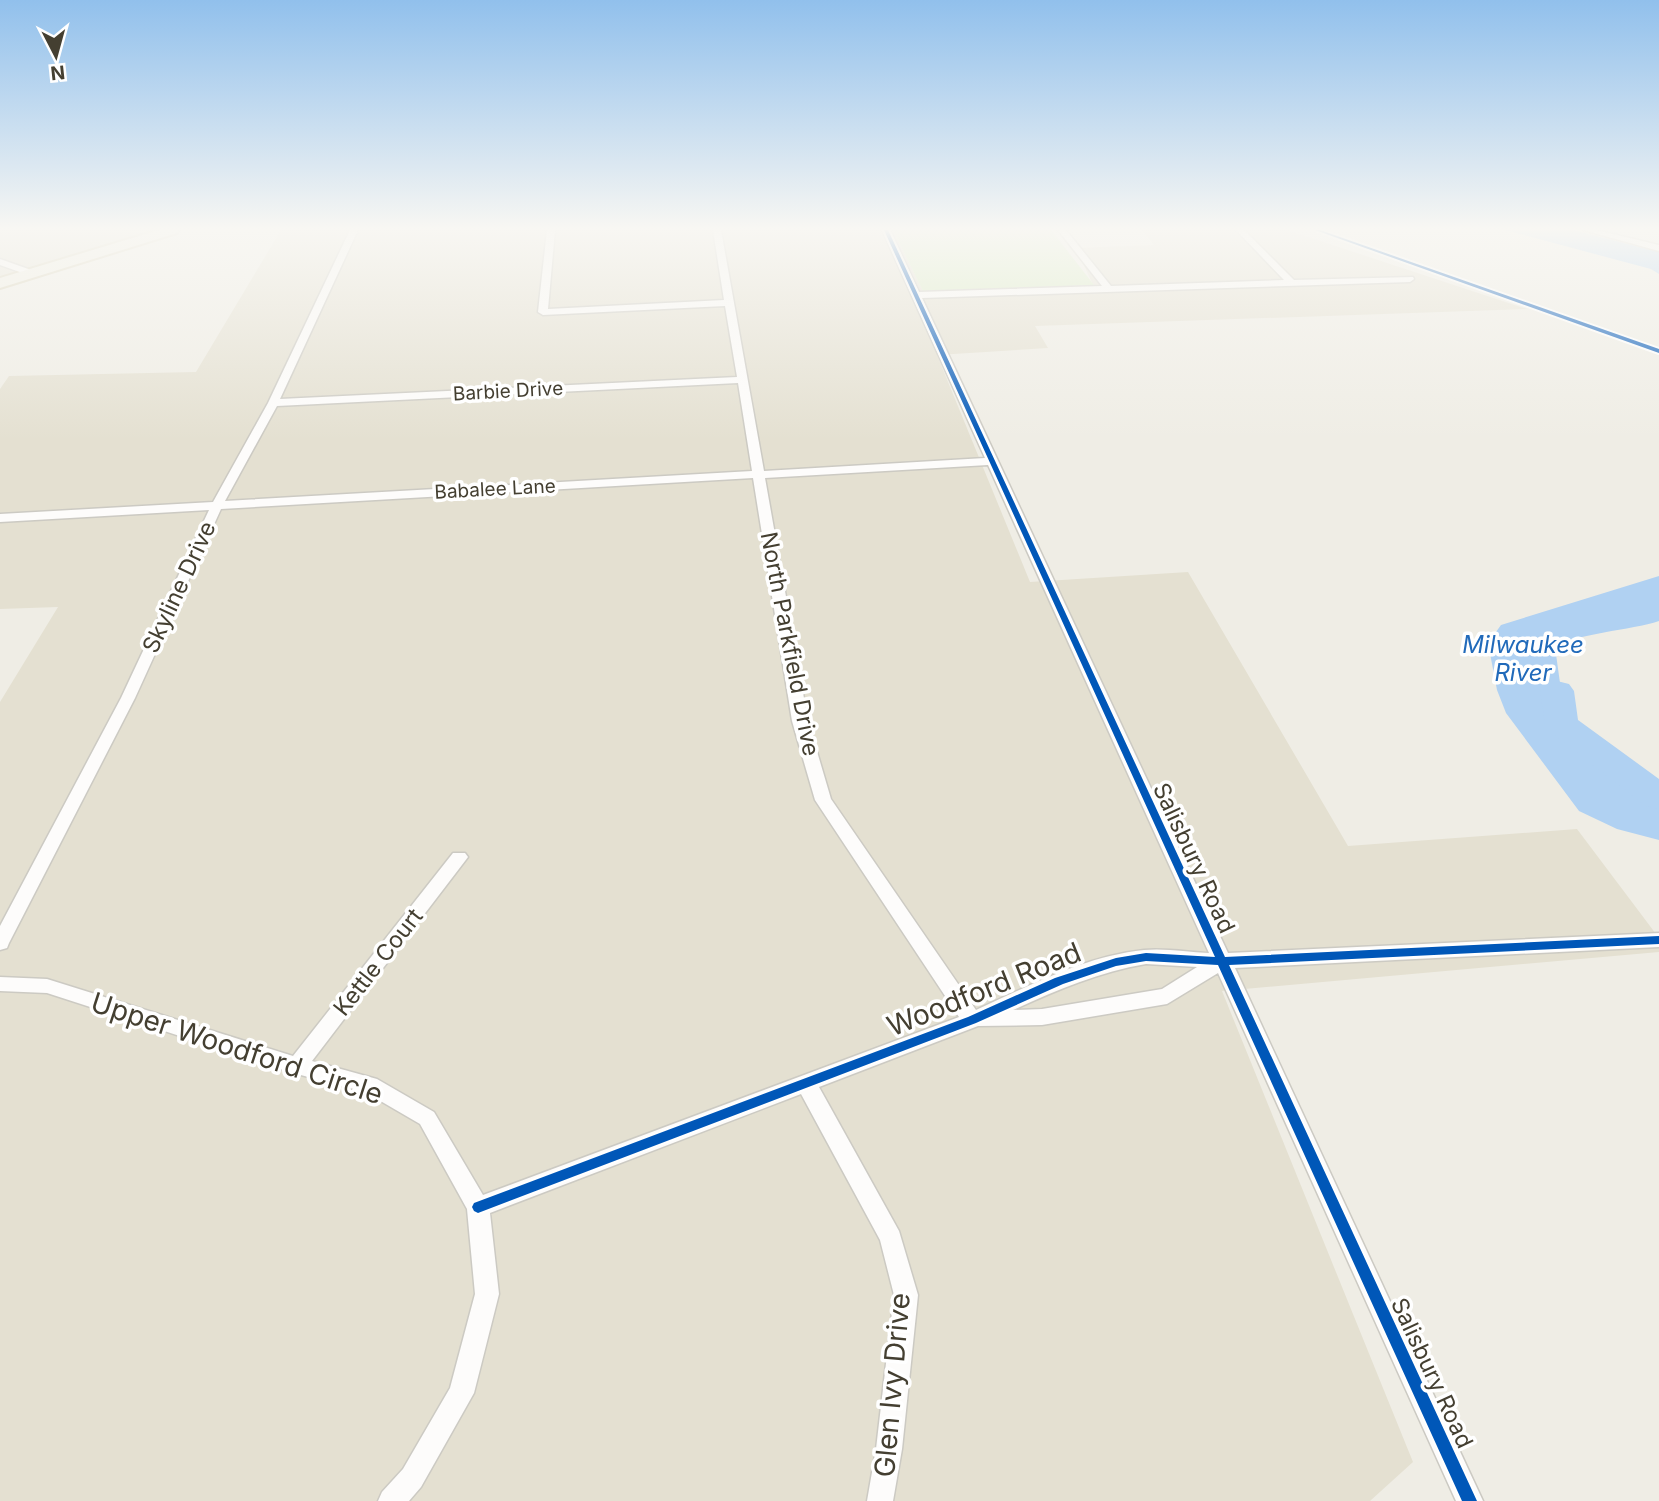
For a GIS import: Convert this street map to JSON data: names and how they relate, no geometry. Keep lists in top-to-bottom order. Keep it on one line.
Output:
{"streets":{"street":["Barbie Drive","Babalee Lane","Skyline Drive","North Parkfield Drive","Salisbury Road","Kettle Court","Woodford Road","Upper Woodford Circle","Glen Ivy Drive"]},"crossings":[["Barbie Drive","Skyline Drive"],["Barbie Drive","North Parkfield Drive"],["Babalee Lane","Skyline Drive"],["Babalee Lane","North Parkfield Drive"],["Babalee Lane","Salisbury Road"],["North Parkfield Drive","Woodford Road"],["Salisbury Road","Woodford Road"],["Kettle Court","Upper Woodford Circle"],["Woodford Road","Upper Woodford Circle"],["Woodford Road","Glen Ivy Drive"]],"water":["Milwaukee River"],"north":"bottom"}
